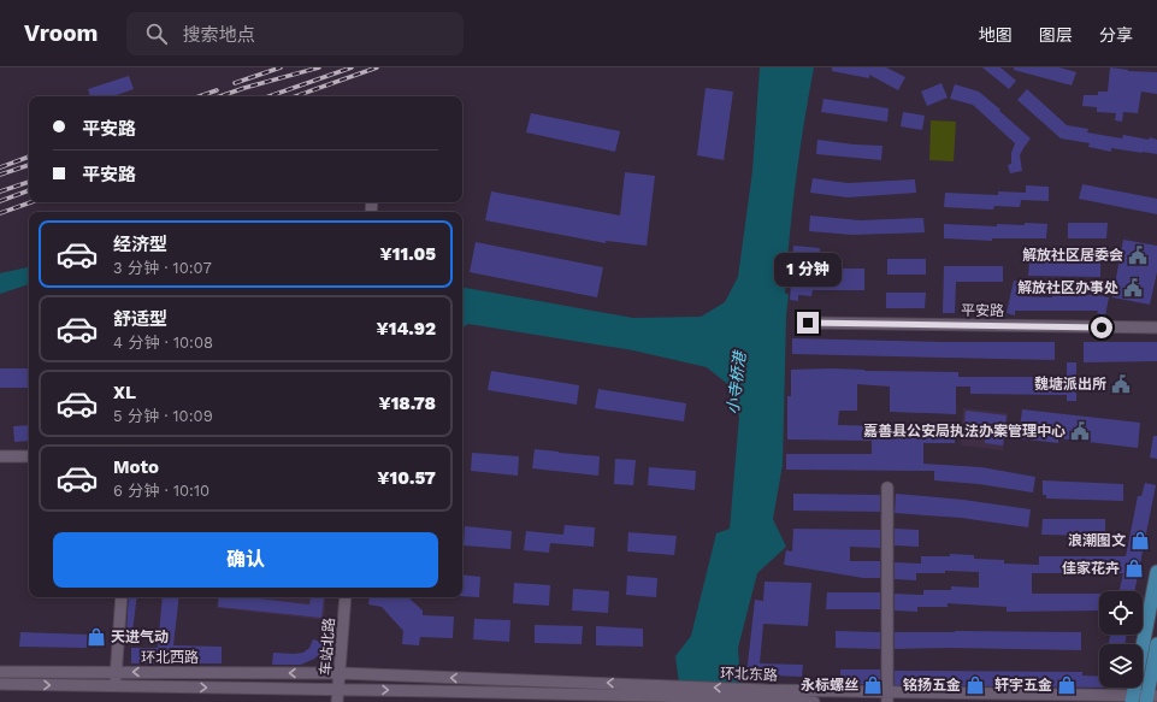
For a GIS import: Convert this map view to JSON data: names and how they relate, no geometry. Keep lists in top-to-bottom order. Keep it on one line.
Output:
{"streets":{"street":["平安路","车站北路","环北西路","环北东路"]},"crossings":[["车站北路","环北西路"],["车站北路","环北东路"],["环北西路","环北东路"]],"water":["小寺桥港"],"places":{"public building":["解放社区居委会","解放社区办事处","魏塘派出所","嘉善县公安局执法办案管理中心"],"shop":["浪潮图文","佳家花卉","天进气动","永标螺丝","铭扬五金","轩宇五金"]},"page":{"header":"Vroom","search":"搜索地点","nav":["地图","图层","分享"],"banner":["平安路","平安路"],"list":[{"name":"经济型","note":"3 分钟 · 10:07","value":"¥11.05"},{"name":"舒适型","note":"4 分钟 · 10:08","value":"¥14.92"},{"name":"XL","note":"5 分钟 · 10:09","value":"¥18.78"},{"name":"Moto","note":"6 分钟 · 10:10","value":"¥10.57"}],"bubble":"1 分钟","buttons":"确认"}}
